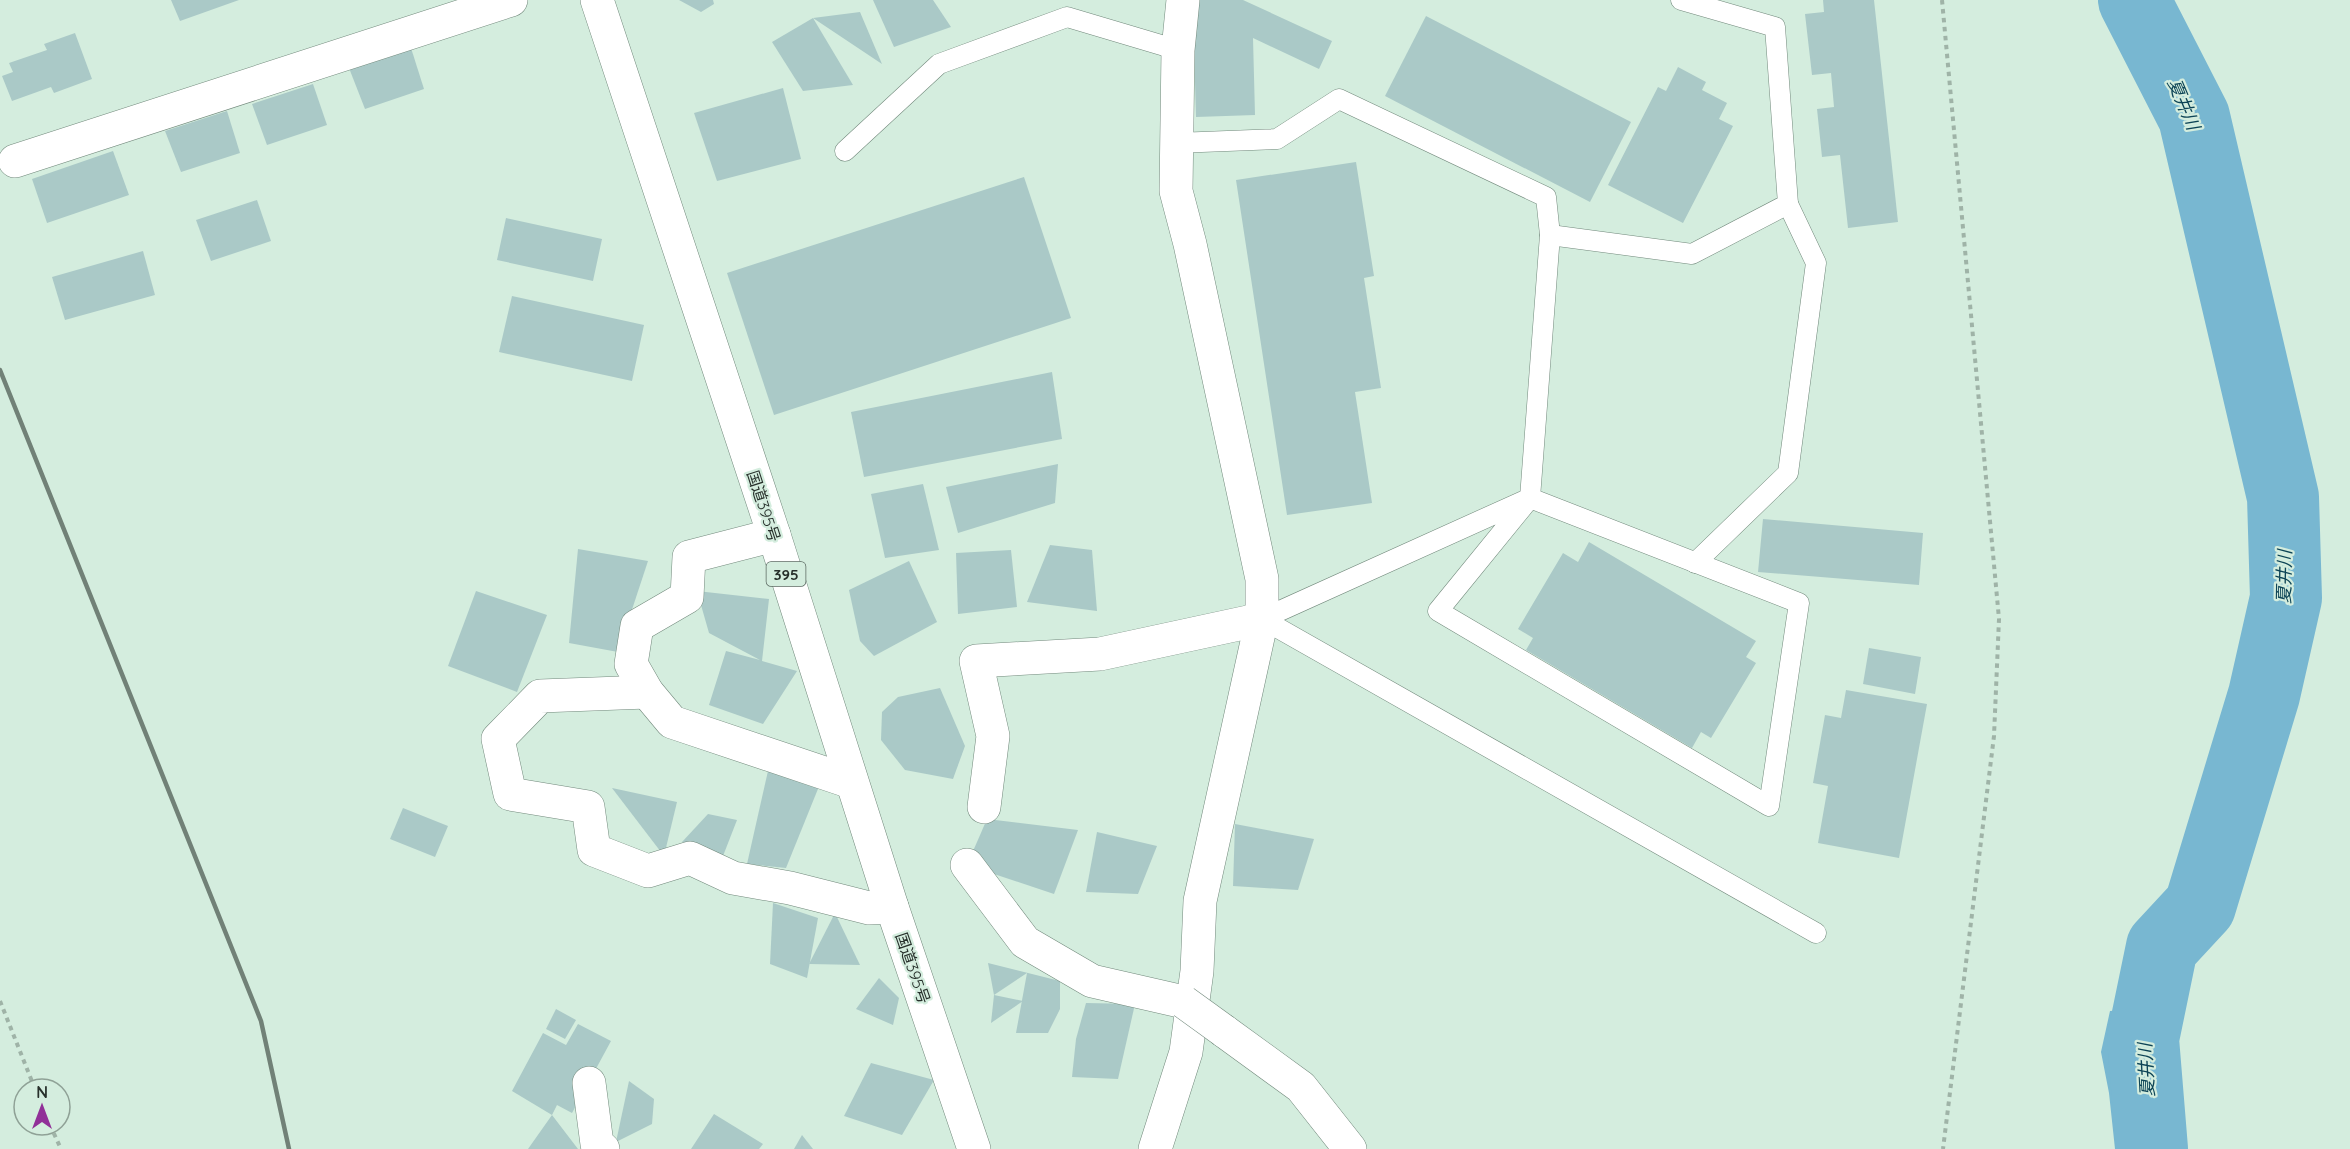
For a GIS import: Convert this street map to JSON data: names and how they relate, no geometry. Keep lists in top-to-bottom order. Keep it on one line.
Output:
{"streets":{"main road":["国道395号","395"]},"water":["夏井川"],"north":"top"}
